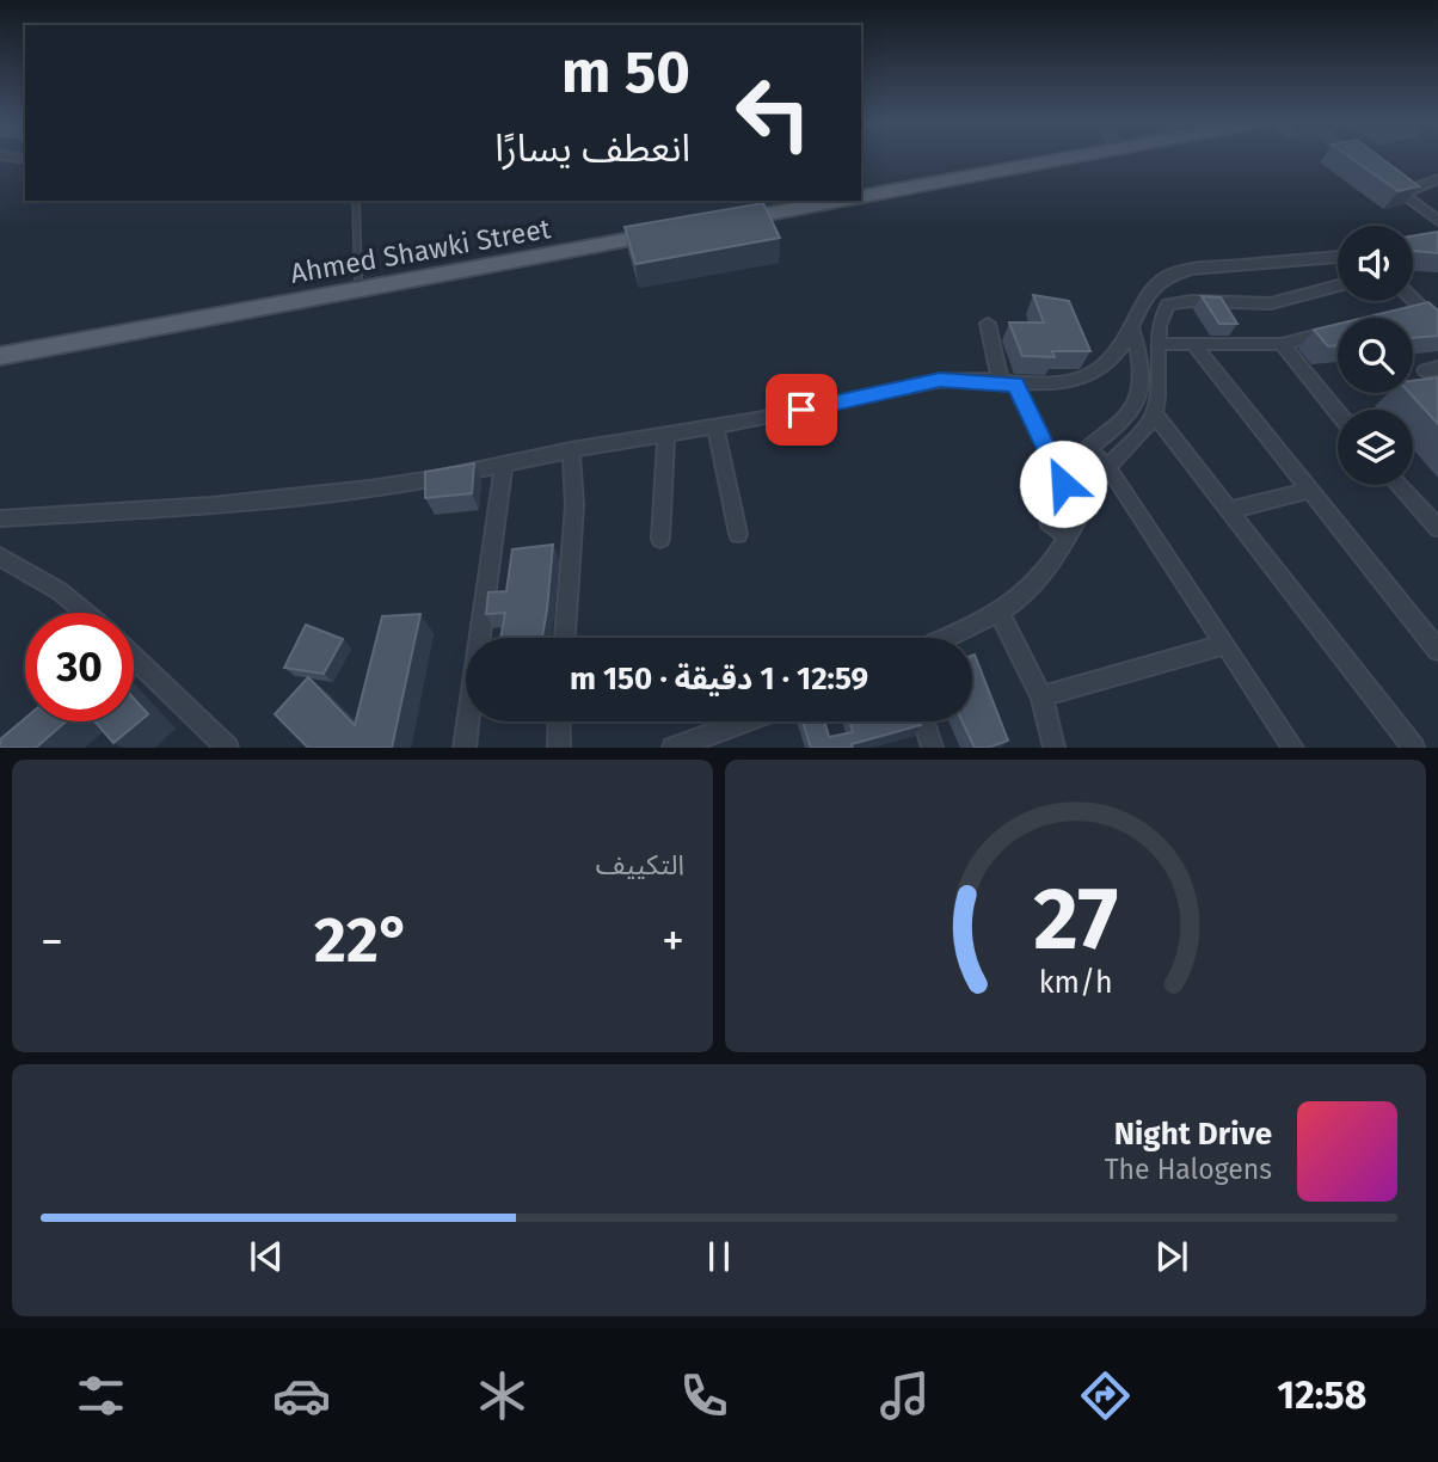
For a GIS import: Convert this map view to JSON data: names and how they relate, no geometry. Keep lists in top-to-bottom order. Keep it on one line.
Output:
{"streets":{"main road":["Ahmed Shawki Street"]},"page":{"turn":["50 m","انعطف يسارًا"],"limit":"30","trip":"12:59 · 1 دقيقة · 150 m","tile":"التكييف","heat":["−","22°","+"],"song":["Night Drive","The Halogens"],"tabs":"12:58","gauge":["27","km/h"]}}
